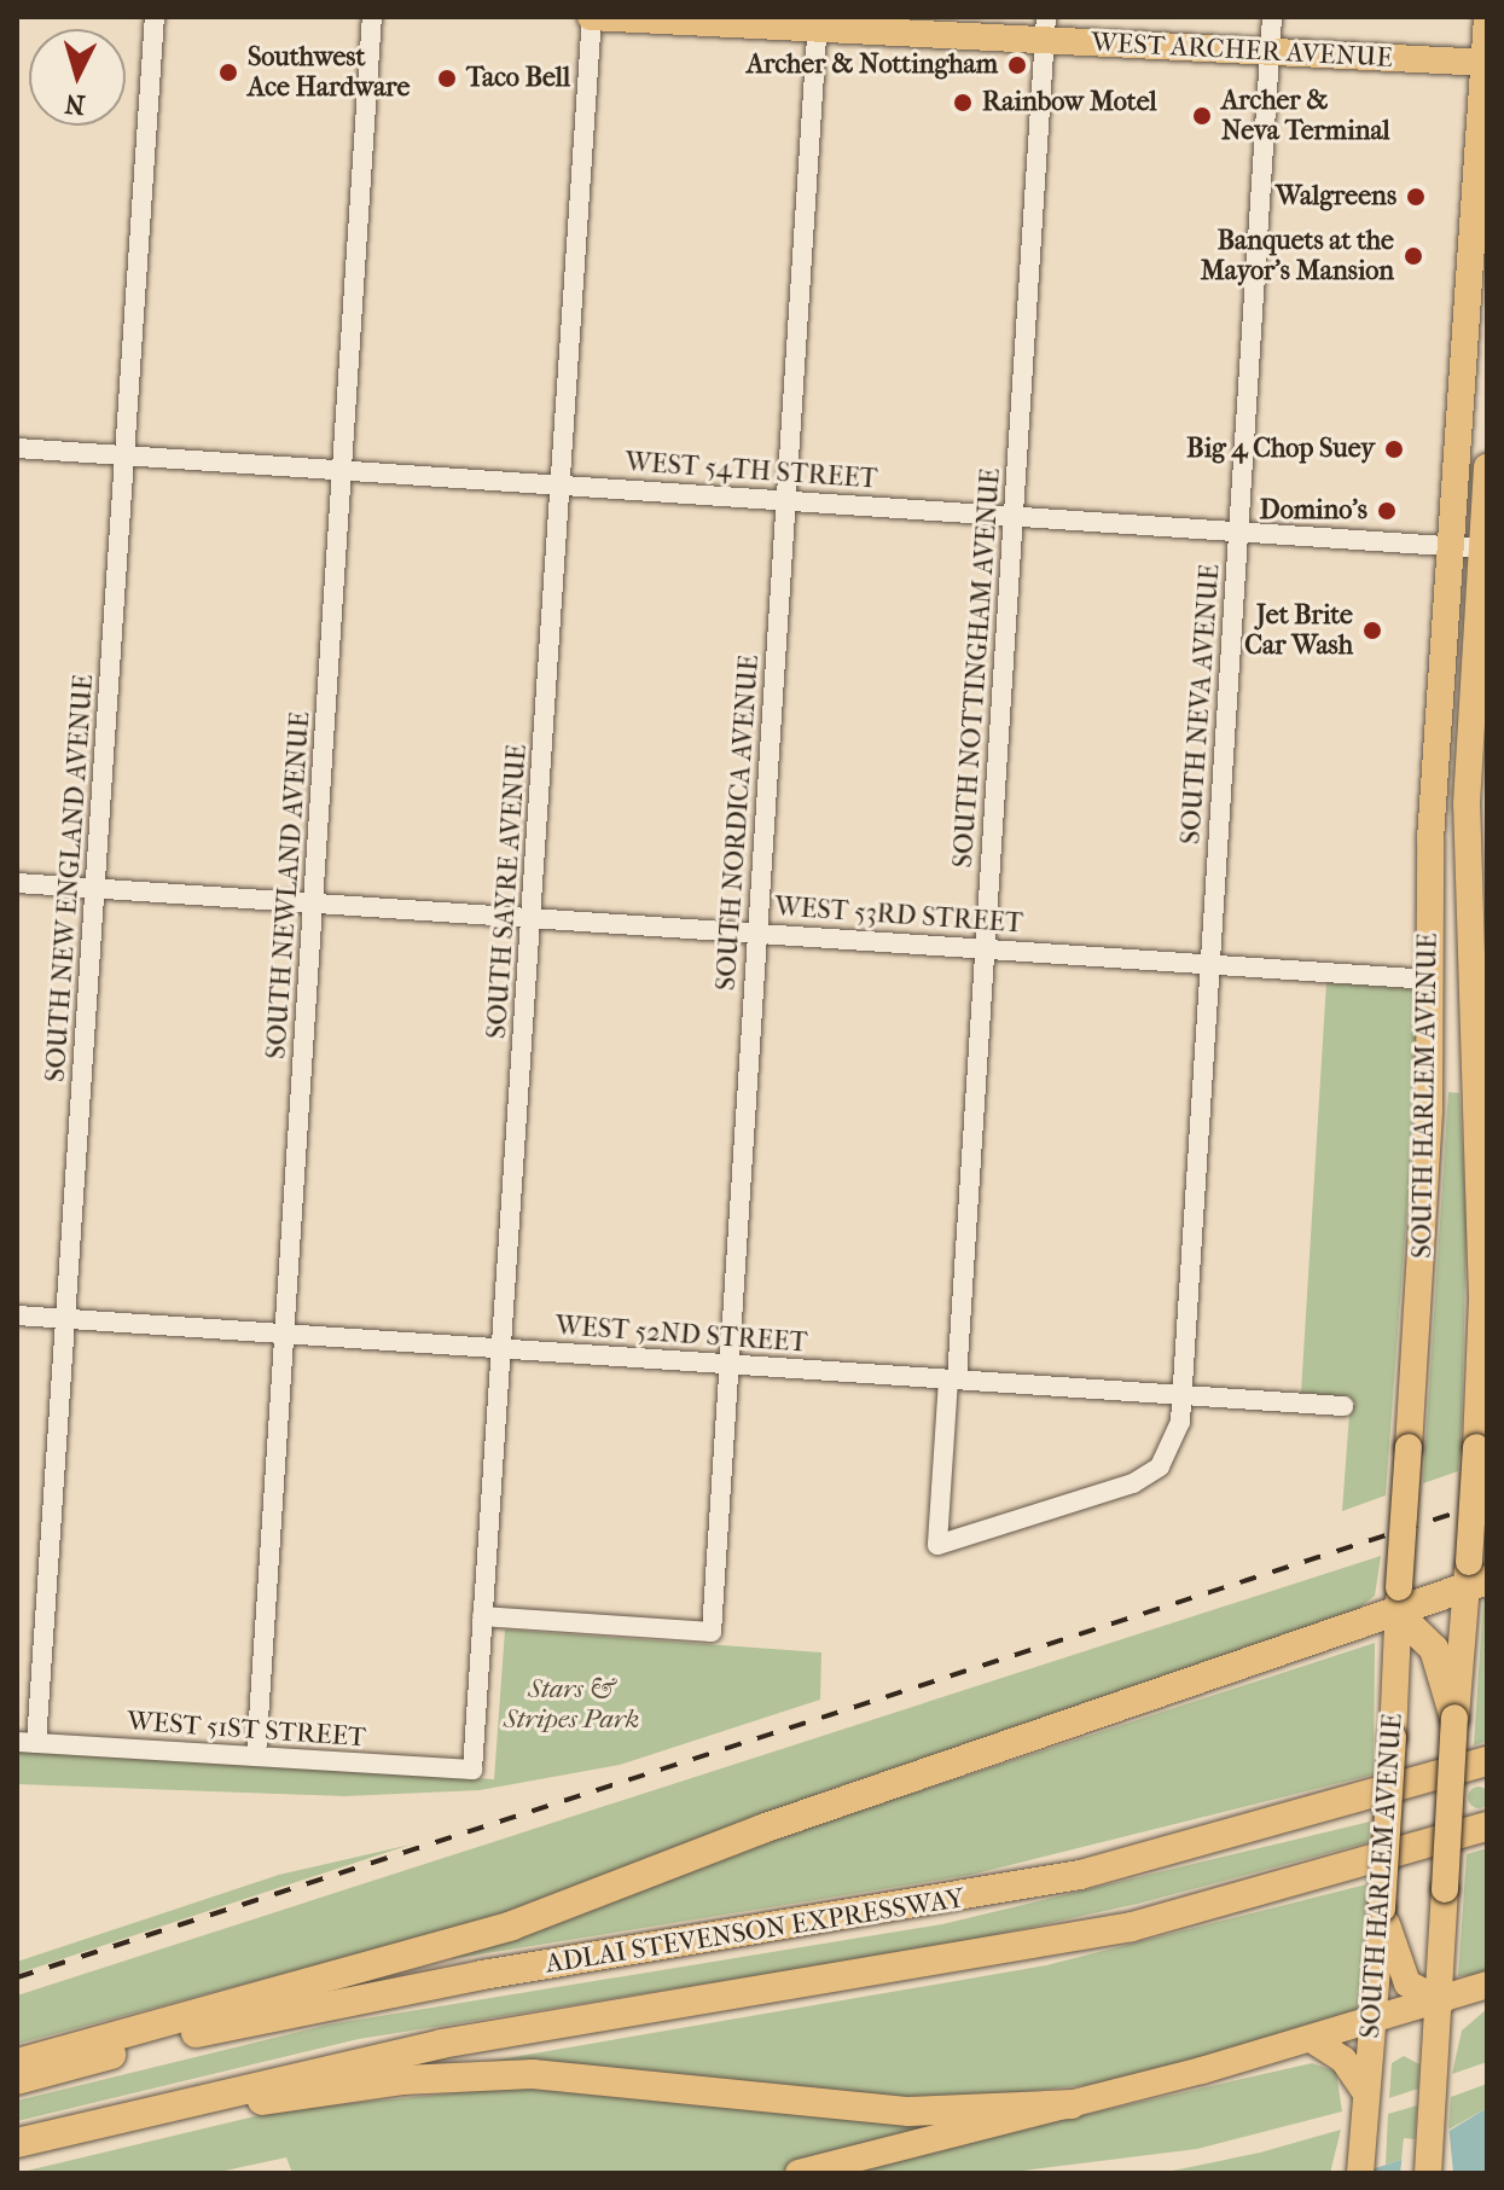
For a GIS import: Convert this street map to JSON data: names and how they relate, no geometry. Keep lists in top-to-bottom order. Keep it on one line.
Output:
{"streets":{"highway":["ADLAI STEVENSON EXPRESSWAY"],"main road":["WEST ARCHER AVENUE","SOUTH HARLEM AVENUE"],"street":["WEST 54TH STREET","SOUTH NOTTINGHAM AVENUE","SOUTH NEVA AVENUE","SOUTH NORDICA AVENUE","SOUTH NEW ENGLAND AVENUE","SOUTH NEWLAND AVENUE","SOUTH SAYRE AVENUE","WEST 53RD STREET","WEST 52ND STREET","WEST 51ST STREET"]},"crossings":[["WEST ARCHER AVENUE","SOUTH NOTTINGHAM AVENUE"],["WEST ARCHER AVENUE","SOUTH NEVA AVENUE"],["WEST ARCHER AVENUE","SOUTH NORDICA AVENUE"],["WEST ARCHER AVENUE","SOUTH SAYRE AVENUE"],["WEST ARCHER AVENUE","SOUTH HARLEM AVENUE"],["WEST 54TH STREET","SOUTH NOTTINGHAM AVENUE"],["WEST 54TH STREET","SOUTH NEVA AVENUE"],["WEST 54TH STREET","SOUTH NORDICA AVENUE"],["WEST 54TH STREET","SOUTH NEW ENGLAND AVENUE"],["WEST 54TH STREET","SOUTH NEWLAND AVENUE"],["WEST 54TH STREET","SOUTH SAYRE AVENUE"],["WEST 54TH STREET","SOUTH HARLEM AVENUE"],["SOUTH NOTTINGHAM AVENUE","SOUTH NEVA AVENUE"],["SOUTH NOTTINGHAM AVENUE","WEST 53RD STREET"],["SOUTH NOTTINGHAM AVENUE","WEST 52ND STREET"],["SOUTH NEVA AVENUE","WEST 53RD STREET"],["SOUTH NEVA AVENUE","WEST 52ND STREET"],["SOUTH NORDICA AVENUE","SOUTH SAYRE AVENUE"],["SOUTH NORDICA AVENUE","WEST 53RD STREET"],["SOUTH NORDICA AVENUE","WEST 52ND STREET"],["SOUTH NEW ENGLAND AVENUE","WEST 53RD STREET"],["SOUTH NEW ENGLAND AVENUE","WEST 52ND STREET"],["SOUTH NEW ENGLAND AVENUE","WEST 51ST STREET"],["SOUTH NEWLAND AVENUE","WEST 53RD STREET"],["SOUTH NEWLAND AVENUE","WEST 52ND STREET"],["SOUTH NEWLAND AVENUE","WEST 51ST STREET"],["SOUTH SAYRE AVENUE","WEST 53RD STREET"],["SOUTH SAYRE AVENUE","WEST 52ND STREET"],["SOUTH SAYRE AVENUE","WEST 51ST STREET"],["WEST 53RD STREET","SOUTH HARLEM AVENUE"]],"parks":["Stars & Stripes Park"],"places":["Archer & Nottingham","Southwest Ace Hardware","Taco Bell","Rainbow Motel","Archer & Neva Terminal","Walgreens","Banquets at the Mayor's Mansion","Big 4 Chop Suey","Domino's","Jet Brite Car Wash"],"north":"bottom"}
